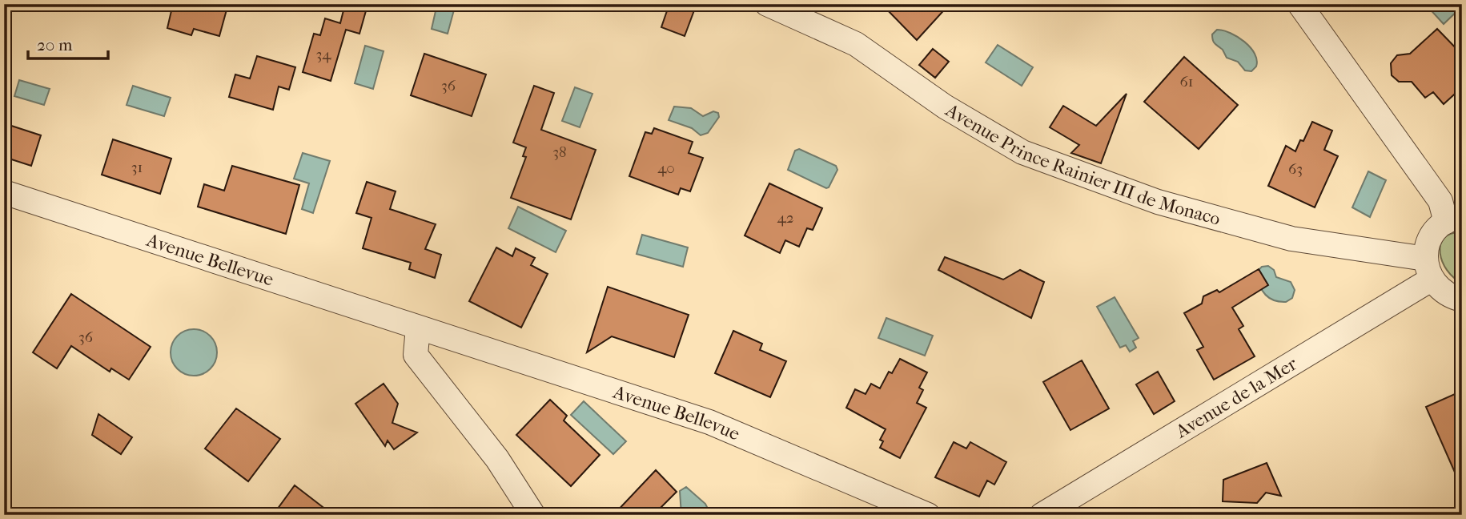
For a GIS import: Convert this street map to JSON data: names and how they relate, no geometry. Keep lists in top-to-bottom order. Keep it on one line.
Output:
{"streets":{"street":["Avenue Prince Rainier III de Monaco","Avenue Bellevue","Avenue de la Mer"]},"crossings":[["Avenue Prince Rainier III de Monaco","Avenue de la Mer"]],"house_numbers":["34","61","36","38","31","40","63","42","36"],"scale_bar":"20 m"}
